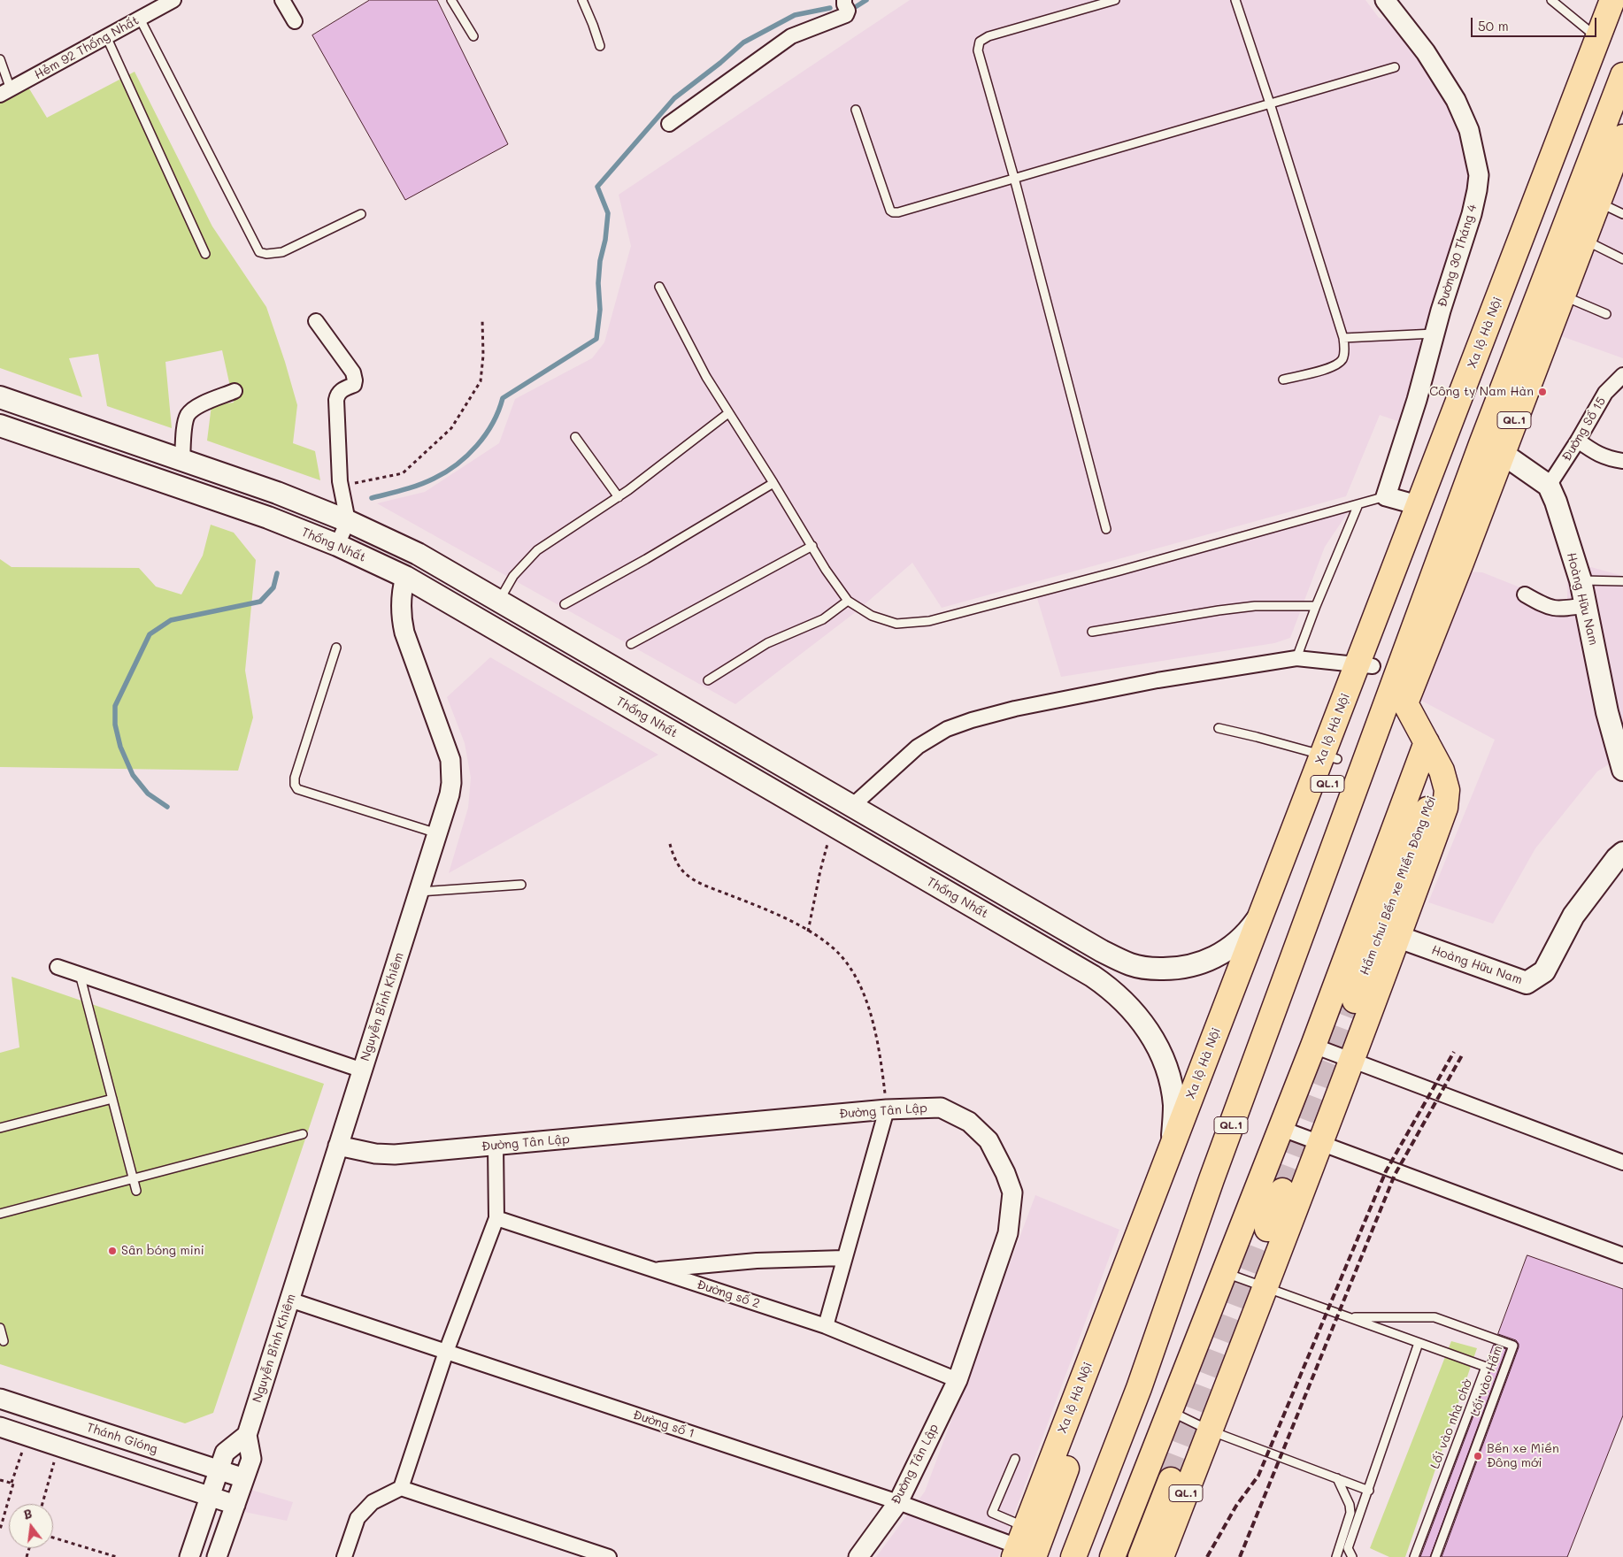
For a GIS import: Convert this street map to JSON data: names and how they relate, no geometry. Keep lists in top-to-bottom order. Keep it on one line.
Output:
{"streets":{"highway":["Xa lộ Hà Nội","QL.1","Hầm chui Bến xe Miền Đông Mới"],"main road":["Thống Nhất","Hoàng Hữu Nam"],"street":["Hẻm 92 Thống Nhất","Đường 30 Tháng 4","Đường Số 15","Nguyễn Bỉnh Khiêm","Đường Tân Lập","Đường số 2","Đường số 1","Thánh Gióng"],"lane":["Lối vào Hầm","Lối vào nhà chờ"]},"crossings":[["Xa lộ Hà Nội","Thống Nhất"],["Xa lộ Hà Nội","Đường số 1"],["QL.1","Hoàng Hữu Nam"],["QL.1","Hầm chui Bến xe Miền Đông Mới"],["Đường Số 15","Hoàng Hữu Nam"],["Thống Nhất","Nguyễn Bỉnh Khiêm"],["Nguyễn Bỉnh Khiêm","Đường Tân Lập"],["Nguyễn Bỉnh Khiêm","Đường số 1"],["Nguyễn Bỉnh Khiêm","Thánh Gióng"],["Đường Tân Lập","Đường số 2"],["Đường Tân Lập","Đường số 1"]],"places":["Công ty Nam Hàn","Sân bóng mini","Bến xe Miền Đông mới"],"scale_bar":"50 m","north":"top"}
